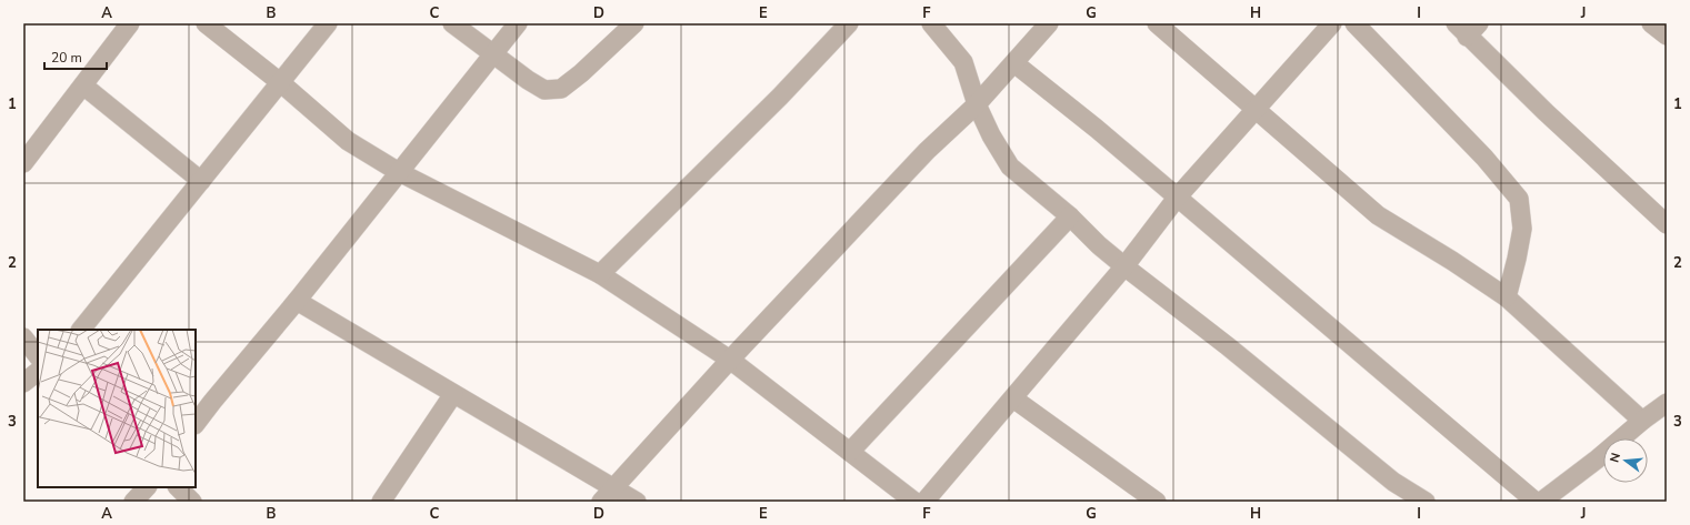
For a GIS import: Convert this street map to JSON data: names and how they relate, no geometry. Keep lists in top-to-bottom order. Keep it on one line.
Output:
{"scale_bar":"20 m","north":"left","grid":{"columns":["A","B","C","D","E","F","G","H","I","J"],"rows":["1","2","3"]}}
